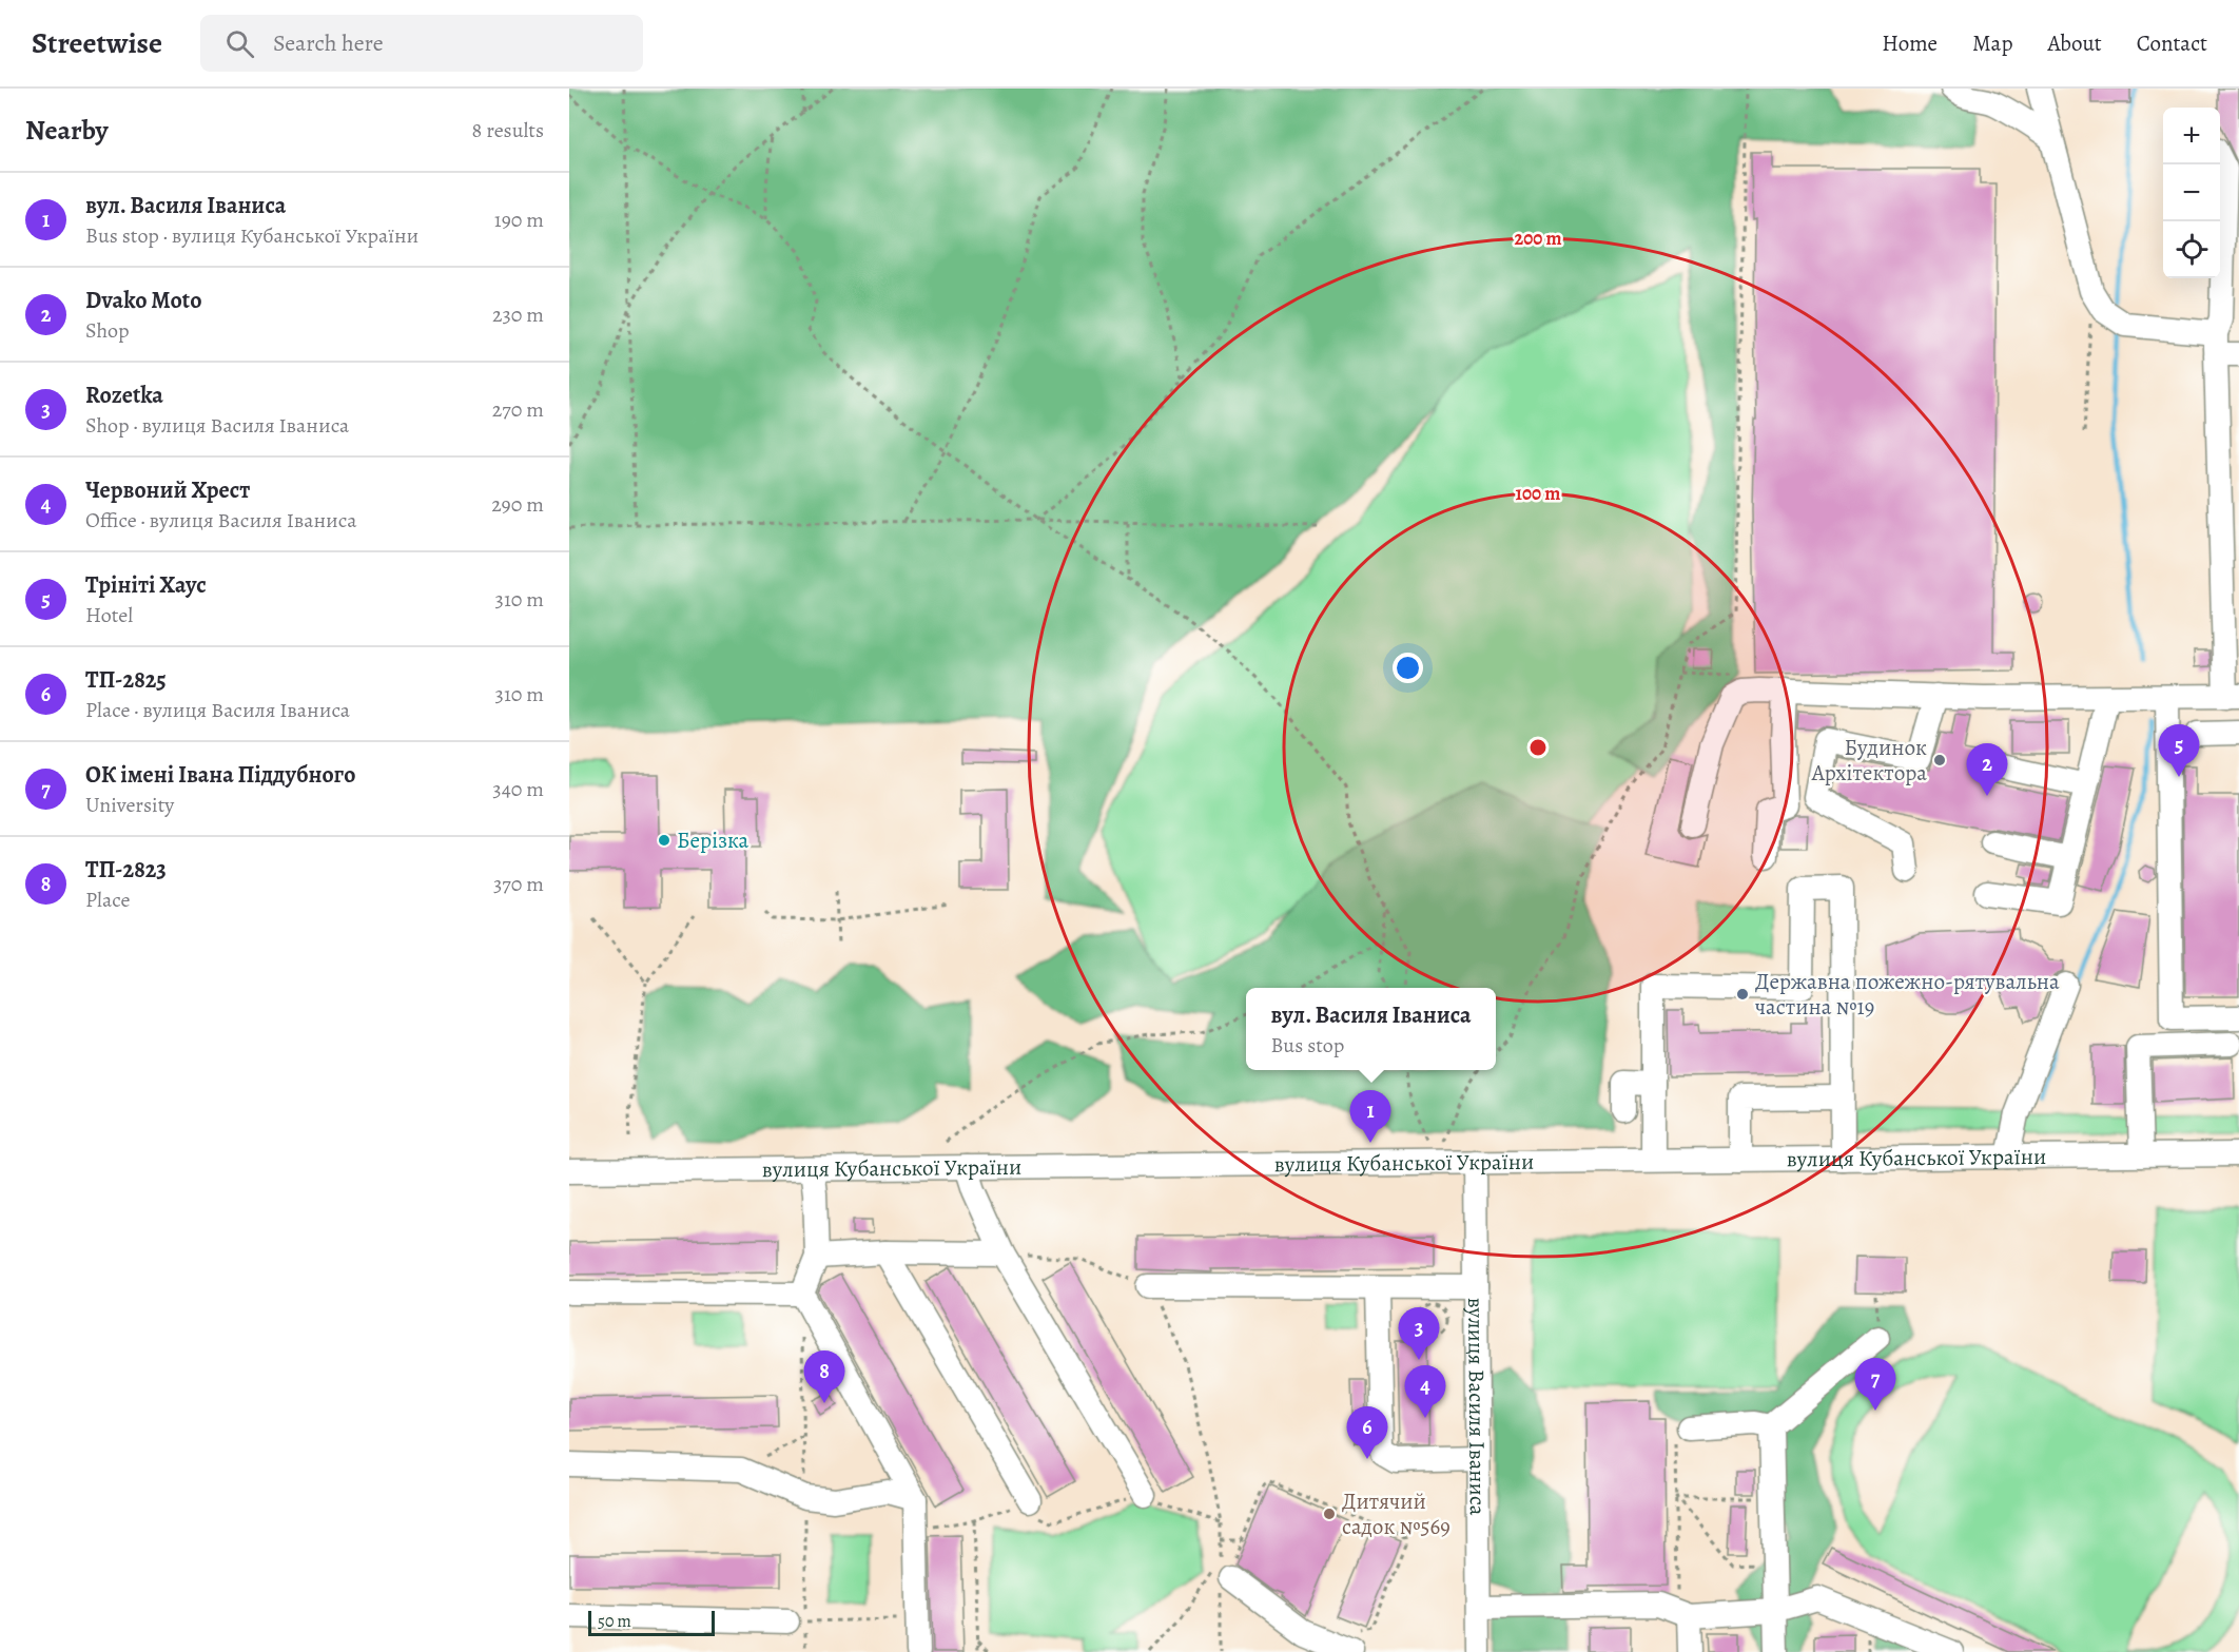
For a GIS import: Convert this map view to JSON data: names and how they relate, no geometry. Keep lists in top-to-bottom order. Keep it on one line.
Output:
{"streets":{"street":["вулиця Кубанської України","вулиця Василя Іваниса"]},"crossings":[["вулиця Кубанської України","вулиця Василя Іваниса"]],"places":["Будинок Архітектора","Берізка","Державна пожежно-рятувальна частина №19","Дитячий садок №569"],"scale_bar":"50 m","page":{"header":"Streetwise","search":"Search here","nav":["Home","Map","About","Contact"],"heading":["Nearby","8 results"],"map_buttons":["+","−"],"list":[{"mark":"1","name":"вул. Василя Іваниса","note":"Bus stop · вулиця Кубанської України","value":"190 m"},{"mark":"2","name":"Dvako Moto","note":"Shop","value":"230 m"},{"mark":"3","name":"Rozetka","note":"Shop · вулиця Василя Іваниса","value":"270 m"},{"mark":"4","name":"Червоний Хрест","note":"Office · вулиця Василя Іваниса","value":"290 m"},{"mark":"5","name":"Трініті Хаус","note":"Hotel","value":"310 m"},{"mark":"6","name":"ТП-2825","note":"Place · вулиця Василя Іваниса","value":"310 m"},{"mark":"7","name":"ОК імені Івана Піддубного","note":"University","value":"340 m"},{"mark":"8","name":"ТП-2823","note":"Place","value":"370 m"}],"pins":["5","2","1","3","8","7","4","6"],"popup":["вул. Василя Іваниса","Bus stop"],"scale":"50 m"},"rings":["200 m","100 m"]}
